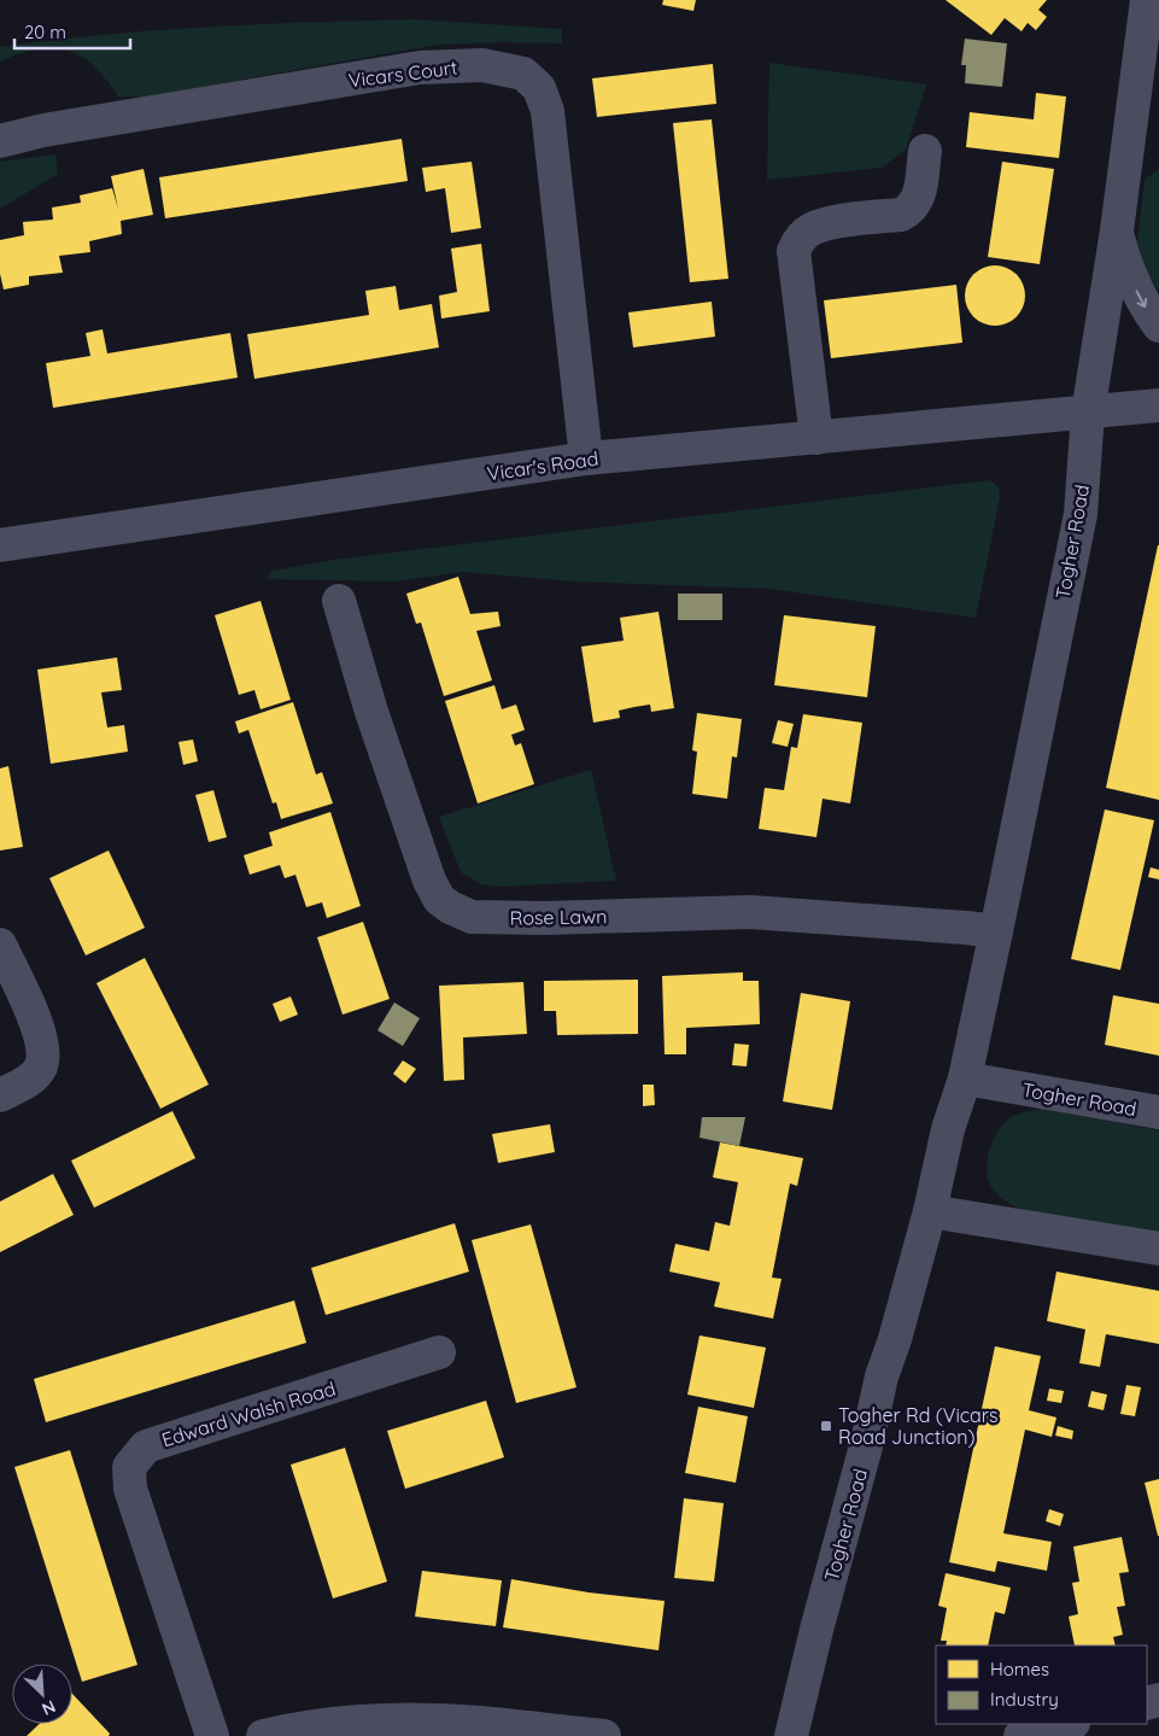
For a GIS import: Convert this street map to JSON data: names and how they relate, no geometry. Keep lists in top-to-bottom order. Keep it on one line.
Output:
{"streets":{"street":["Vicars Court","Vicar's Road","Togher Road","Rose Lawn","Edward Walsh Road"]},"crossings":[["Vicars Court","Vicar's Road"],["Vicar's Road","Togher Road"],["Togher Road","Rose Lawn"]],"places":{"transit":["Togher Rd (Vicars Road Junction)"]},"legend":["Homes","Industry"],"scale_bar":"20 m","north":"bottom right"}
